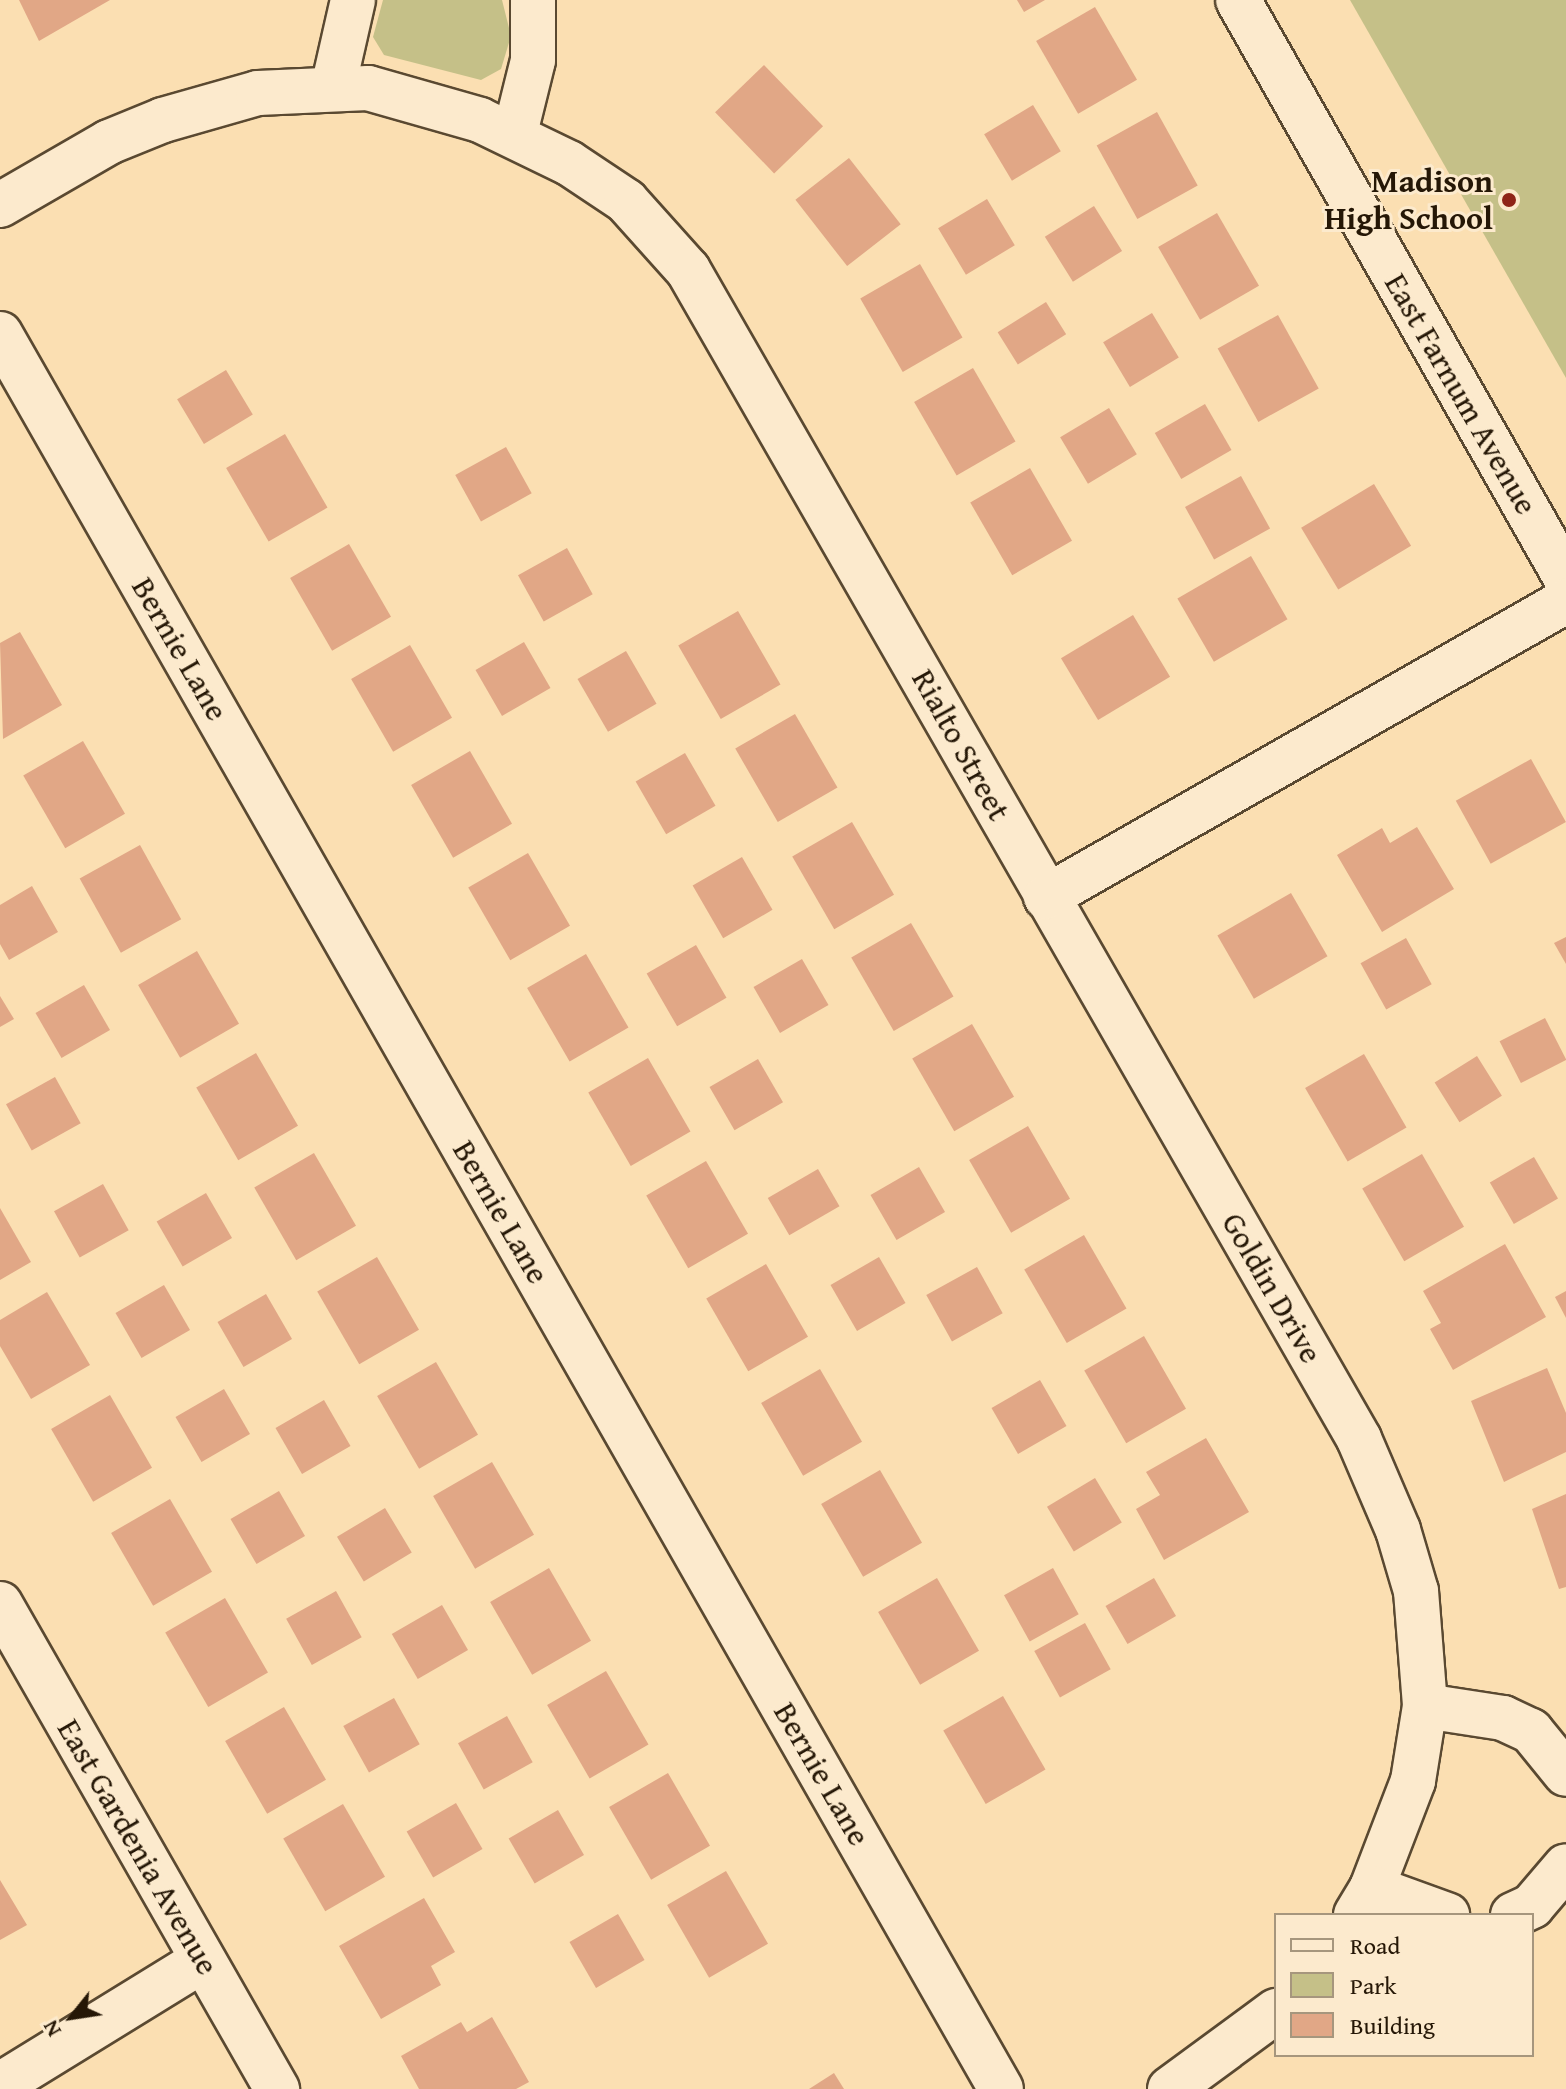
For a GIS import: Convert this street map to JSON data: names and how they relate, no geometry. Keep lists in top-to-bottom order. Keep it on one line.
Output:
{"streets":{"street":["East Farnum Avenue","Bernie Lane","Rialto Street","Goldin Drive","East Gardenia Avenue"]},"crossings":[["Rialto Street","Goldin Drive"]],"places":["Madison High School"],"legend":["Road","Park","Building"],"north":"bottom left"}
